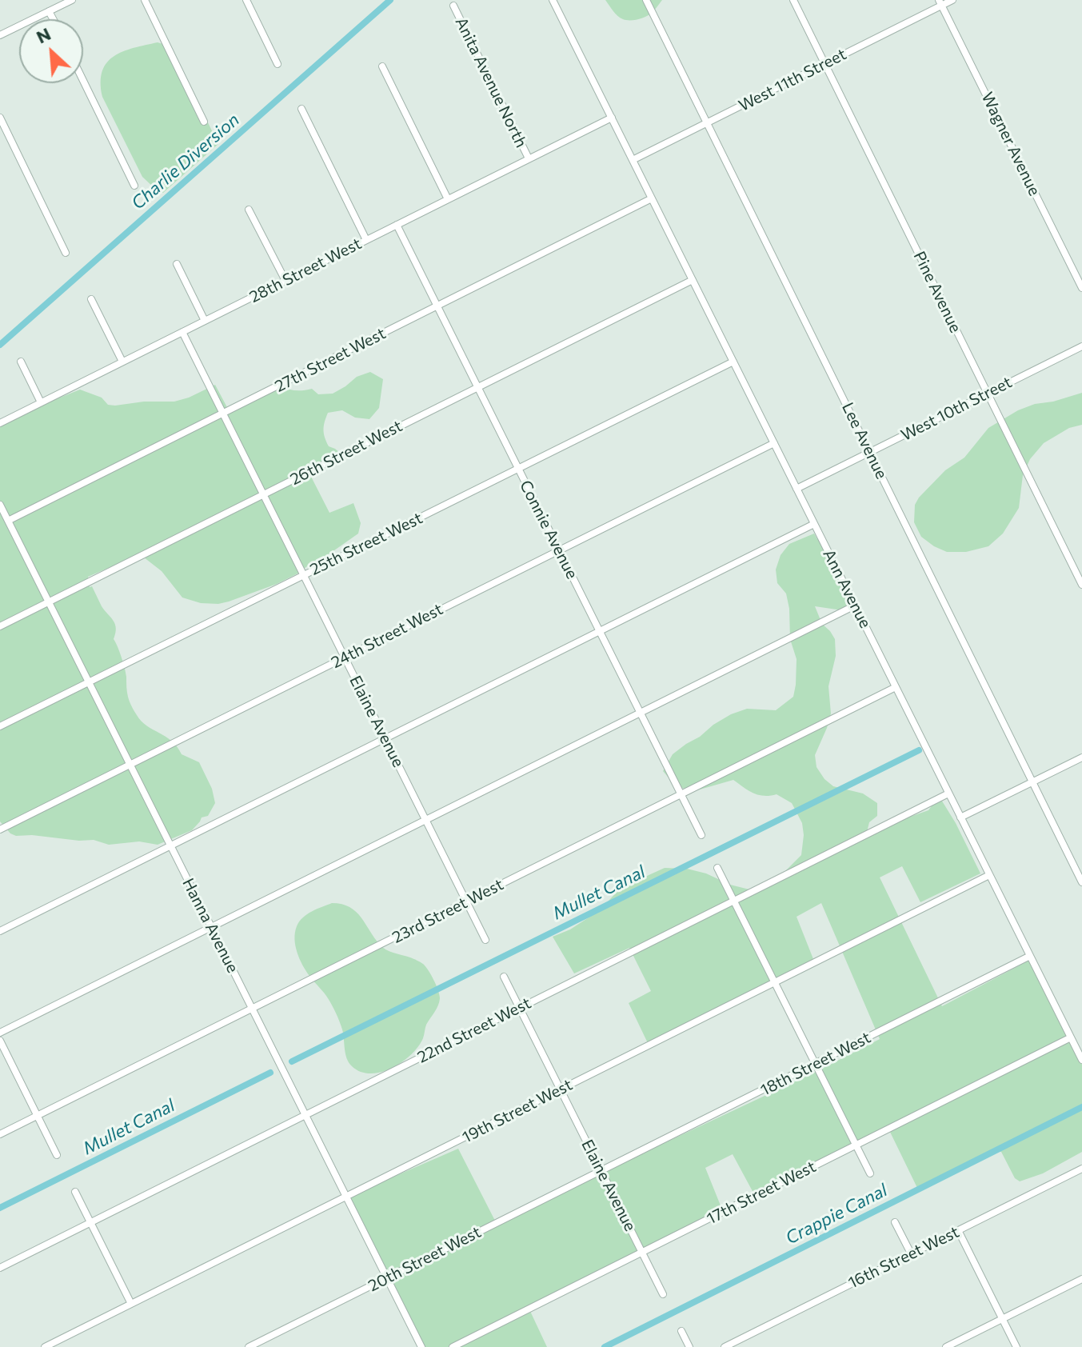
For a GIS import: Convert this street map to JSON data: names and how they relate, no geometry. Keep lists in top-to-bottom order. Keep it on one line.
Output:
{"streets":{"street":["West 11th Street","Anita Avenue North","Wagner Avenue","28th Street West","Pine Avenue","27th Street West","West 10th Street","Lee Avenue","26th Street West","Connie Avenue","25th Street West","Ann Avenue","24th Street West","Elaine Avenue","23rd Street West","Hanna Avenue","22nd Street West","18th Street West","19th Street West","17th Street West","16th Street West","20th Street West"]},"crossings":[["West 11th Street","Wagner Avenue"],["West 11th Street","Pine Avenue"],["West 11th Street","Lee Avenue"],["West 11th Street","Ann Avenue"],["Anita Avenue North","28th Street West"],["28th Street West","Connie Avenue"],["28th Street West","Ann Avenue"],["28th Street West","Elaine Avenue"],["Pine Avenue","West 10th Street"],["27th Street West","Connie Avenue"],["27th Street West","Ann Avenue"],["27th Street West","Elaine Avenue"],["27th Street West","Hanna Avenue"],["West 10th Street","Lee Avenue"],["West 10th Street","Ann Avenue"],["26th Street West","Connie Avenue"],["26th Street West","Ann Avenue"],["26th Street West","Elaine Avenue"],["26th Street West","Hanna Avenue"],["Connie Avenue","25th Street West"],["Connie Avenue","24th Street West"],["Connie Avenue","23rd Street West"],["25th Street West","Ann Avenue"],["25th Street West","Elaine Avenue"],["25th Street West","Hanna Avenue"],["Ann Avenue","24th Street West"],["Ann Avenue","23rd Street West"],["Ann Avenue","22nd Street West"],["Ann Avenue","18th Street West"],["Ann Avenue","19th Street West"],["Ann Avenue","17th Street West"],["24th Street West","Elaine Avenue"],["24th Street West","Hanna Avenue"],["Elaine Avenue","23rd Street West"],["Elaine Avenue","22nd Street West"],["Elaine Avenue","18th Street West"],["Elaine Avenue","19th Street West"],["Elaine Avenue","17th Street West"],["Elaine Avenue","20th Street West"],["23rd Street West","Hanna Avenue"],["Hanna Avenue","22nd Street West"],["Hanna Avenue","19th Street West"],["Hanna Avenue","20th Street West"],["18th Street West","20th Street West"]],"water":["Charlie Diversion","Mullet Canal","Crappie Canal"],"north":"top left"}
